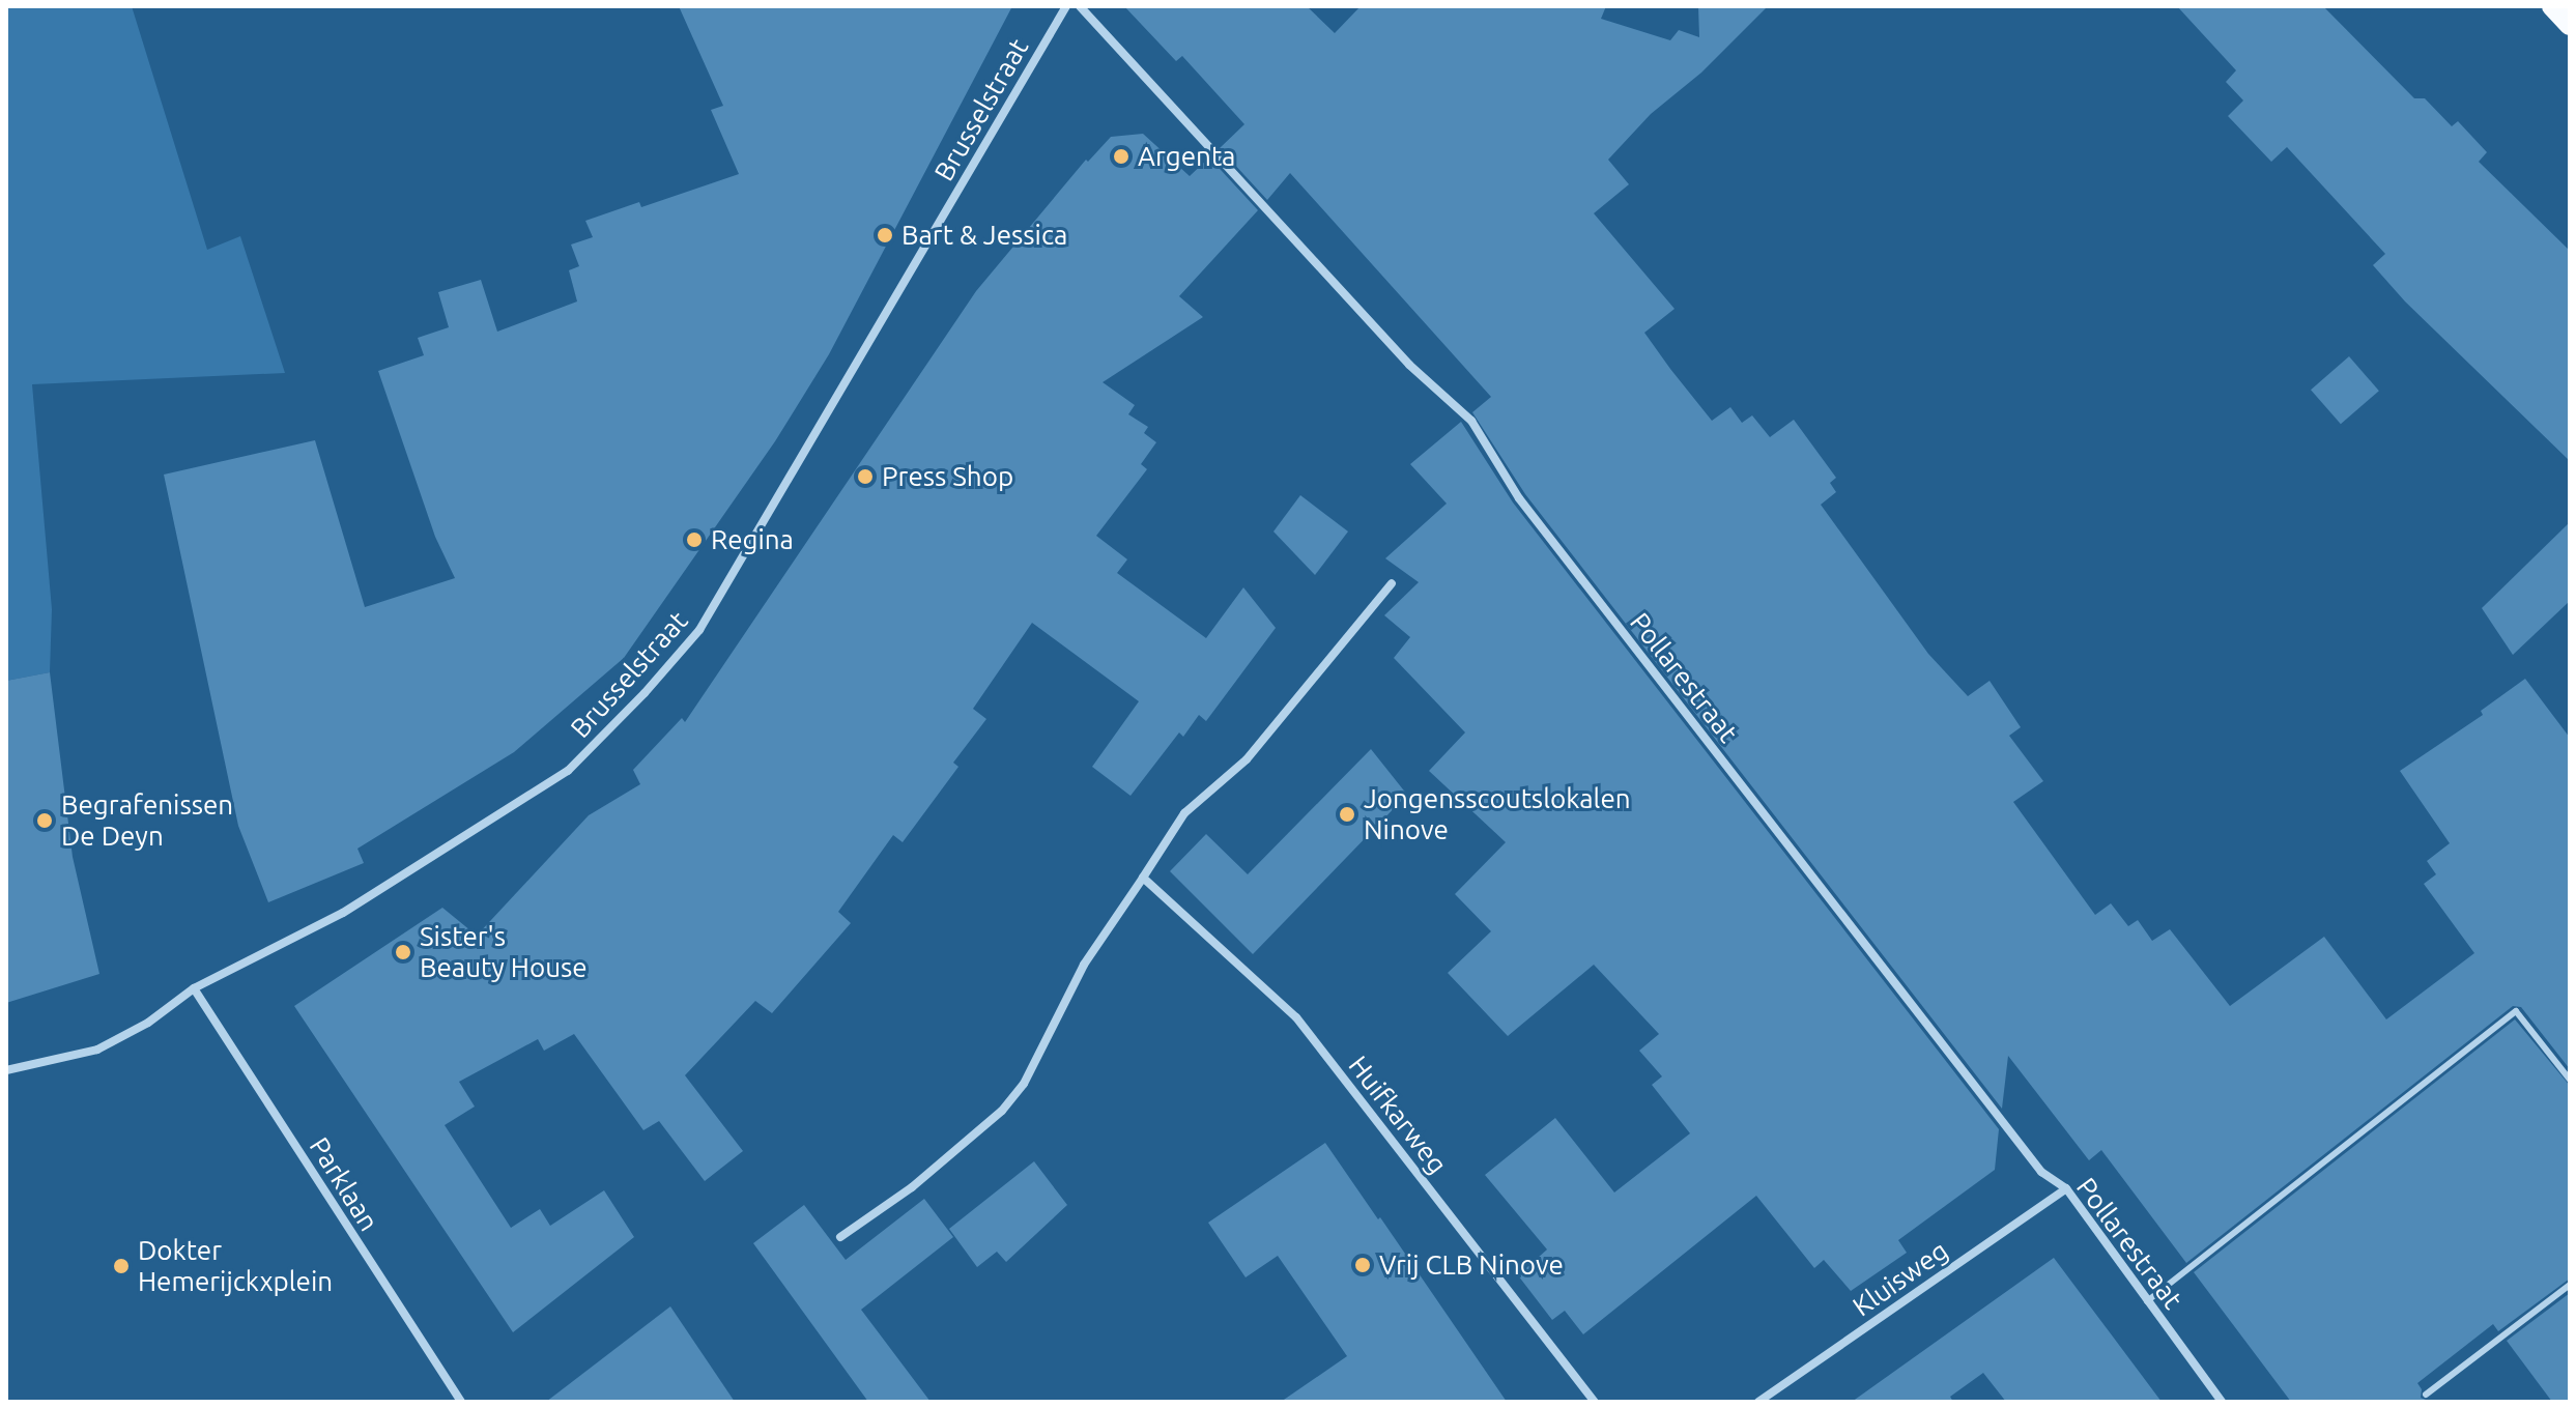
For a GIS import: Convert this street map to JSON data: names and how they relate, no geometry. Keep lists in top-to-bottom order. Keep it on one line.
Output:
{"streets":{"street":["Brusselstraat","Pollarestraat","Huifkarweg","Parklaan","Kluisweg"]},"crossings":[["Brusselstraat","Parklaan"],["Pollarestraat","Kluisweg"]],"places":["Argenta","Bart & Jessica","Press Shop","Regina","Jongensscoutslokalen Ninove","Begrafenissen De Deyn","Sister's Beauty House","Vrij CLB Ninove","Dokter Hemerijckxplein"]}
